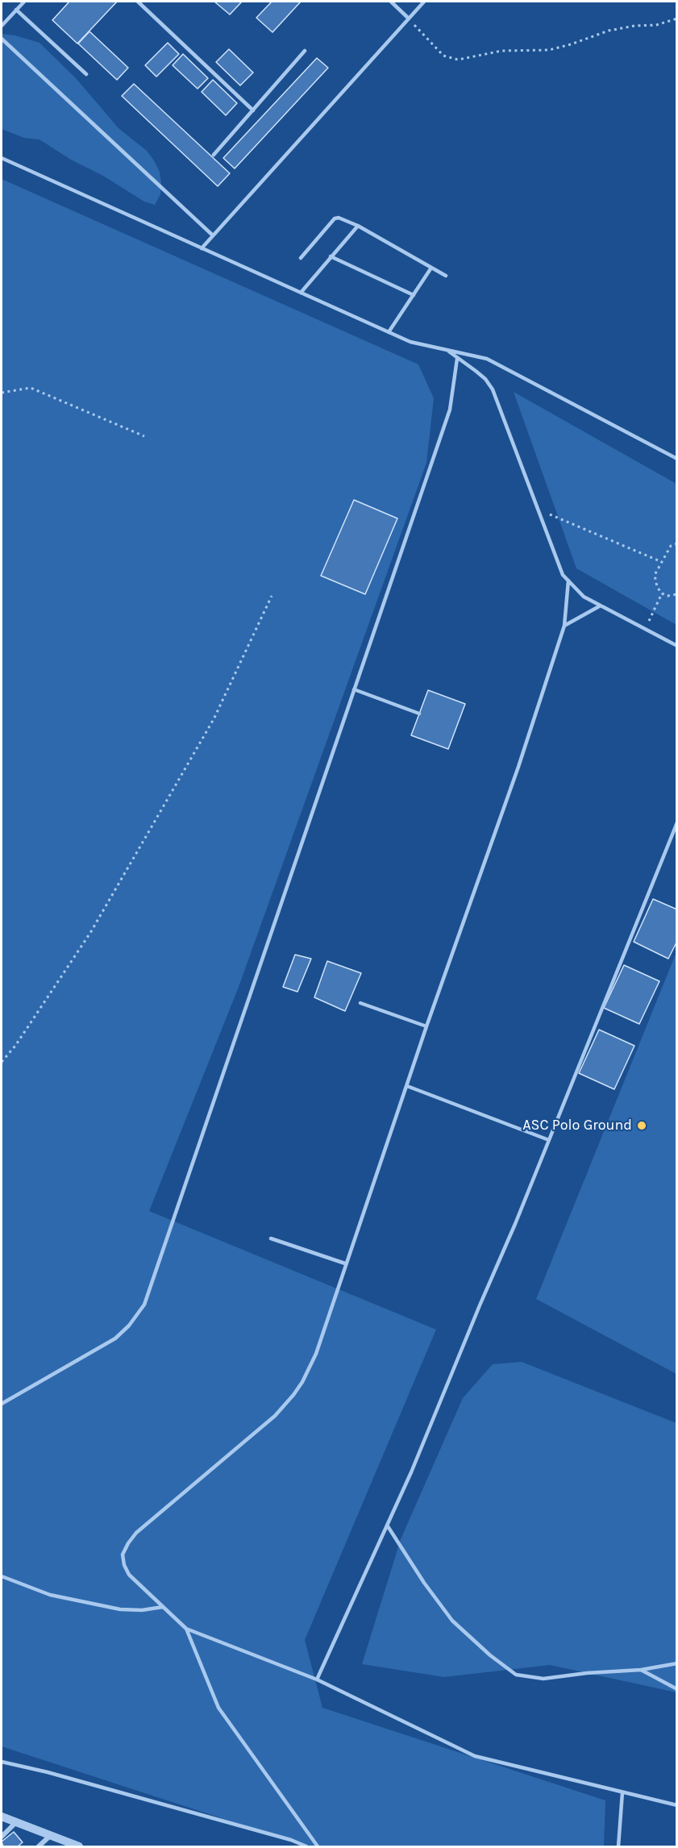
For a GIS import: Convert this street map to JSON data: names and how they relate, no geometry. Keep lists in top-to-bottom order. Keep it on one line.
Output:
{"places":["ASC Polo Ground"]}
